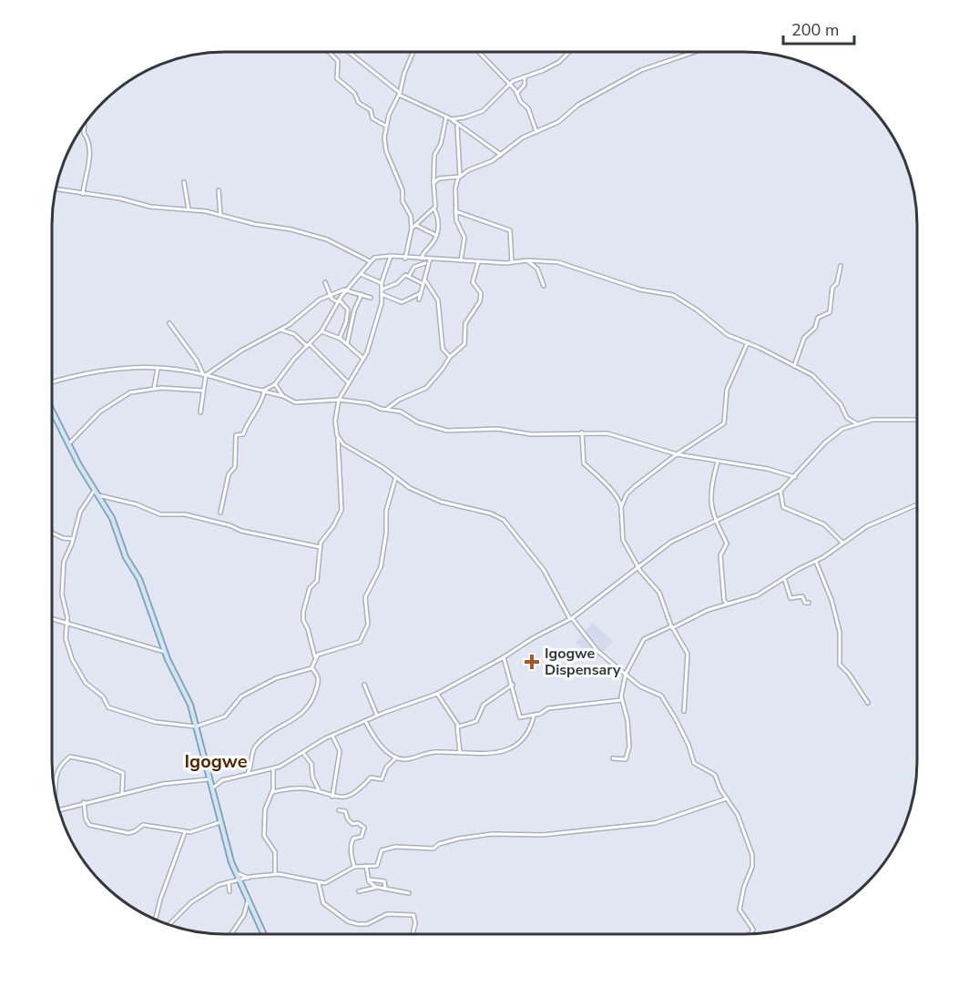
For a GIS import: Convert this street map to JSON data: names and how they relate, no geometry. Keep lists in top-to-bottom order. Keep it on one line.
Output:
{"districts":["Igogwe"],"places":{"health":["Igogwe Dispensary"]},"scale_bar":"200 m"}
